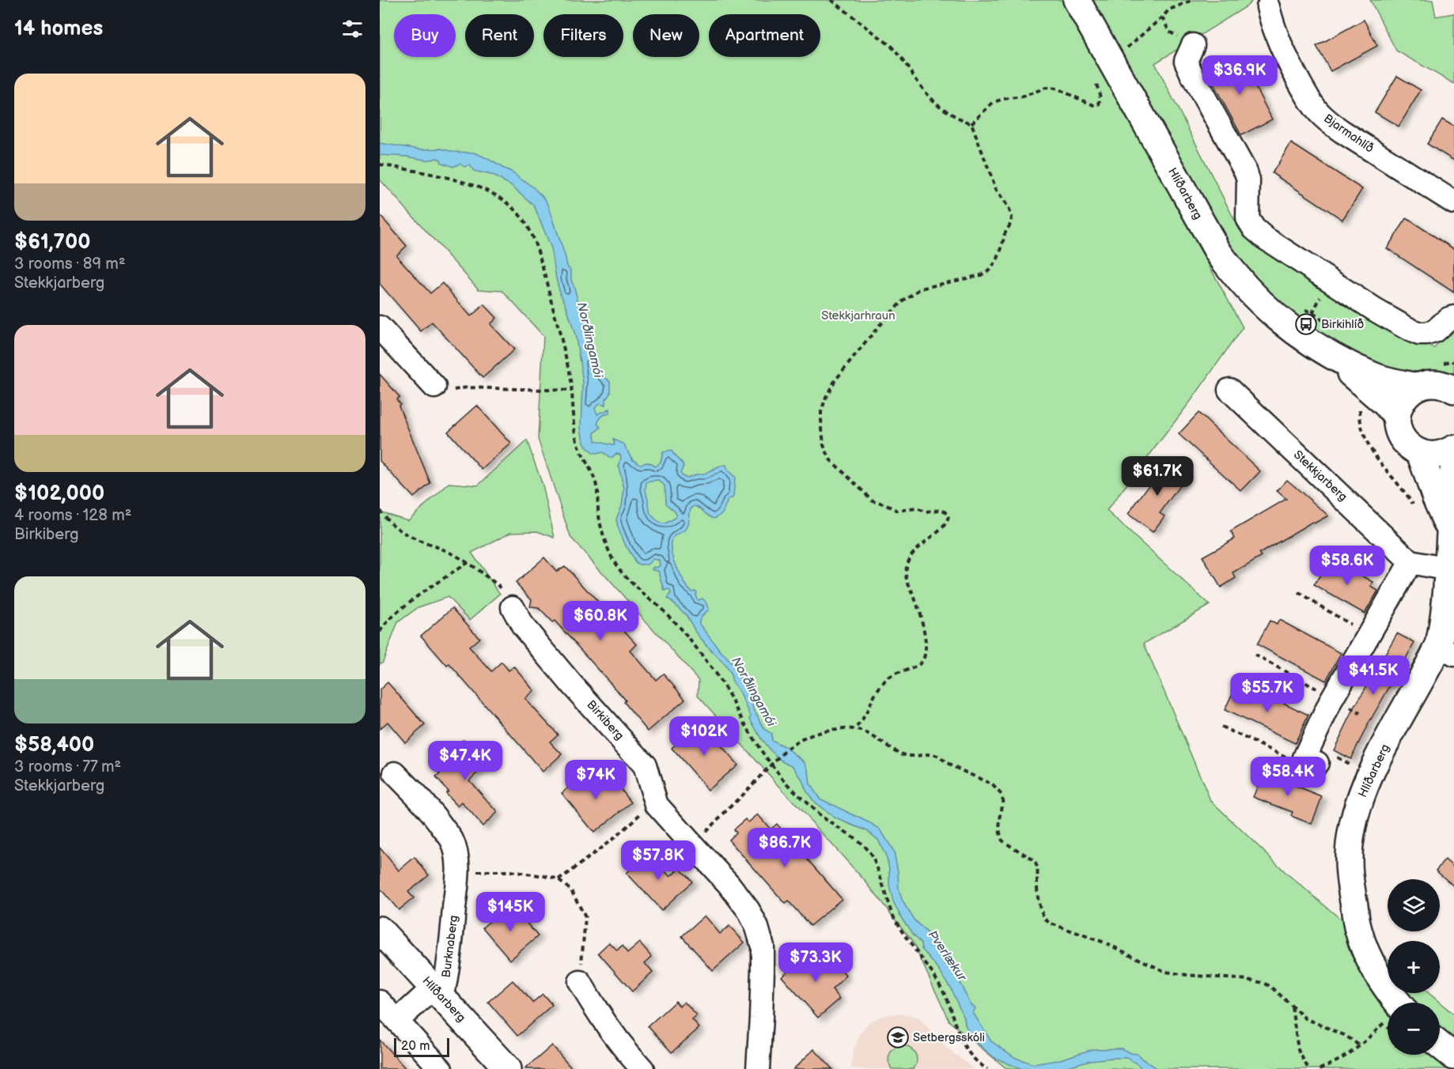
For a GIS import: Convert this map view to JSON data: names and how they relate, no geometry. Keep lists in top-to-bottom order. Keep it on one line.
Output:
{"streets":{"street":["Bjarmahlíð","Hlíðarberg","Stekkjarberg","Birkiberg","Burknaberg"]},"crossings":[["Hlíðarberg","Burknaberg"]],"water":["Norðlingamói","Þverlækur"],"parks":["Stekkjarhraun"],"places":{"bus stop":["Birkihlíð"],"school or university":["Setbergsskóli"]},"scale_bar":"20 m","page":{"heading":"14 homes","chip":["Buy","Rent","Filters","New","Apartment"],"price":["$36.9K","$61.7K","$58.6K","$60.8K","$41.5K","$55.7K","$102K","$47.4K","$58.4K","$74K","$86.7K","$57.8K","$145K","$73.3K"],"list":[{"name":"$61,700","note":"3 rooms · 89 m² · Stekkjarberg"},{"name":"$102,000","note":"4 rooms · 128 m² · Birkiberg"},{"name":"$58,400","note":"3 rooms · 77 m² · Stekkjarberg"}],"map_buttons":["+","−"],"scale":"20 m"}}
